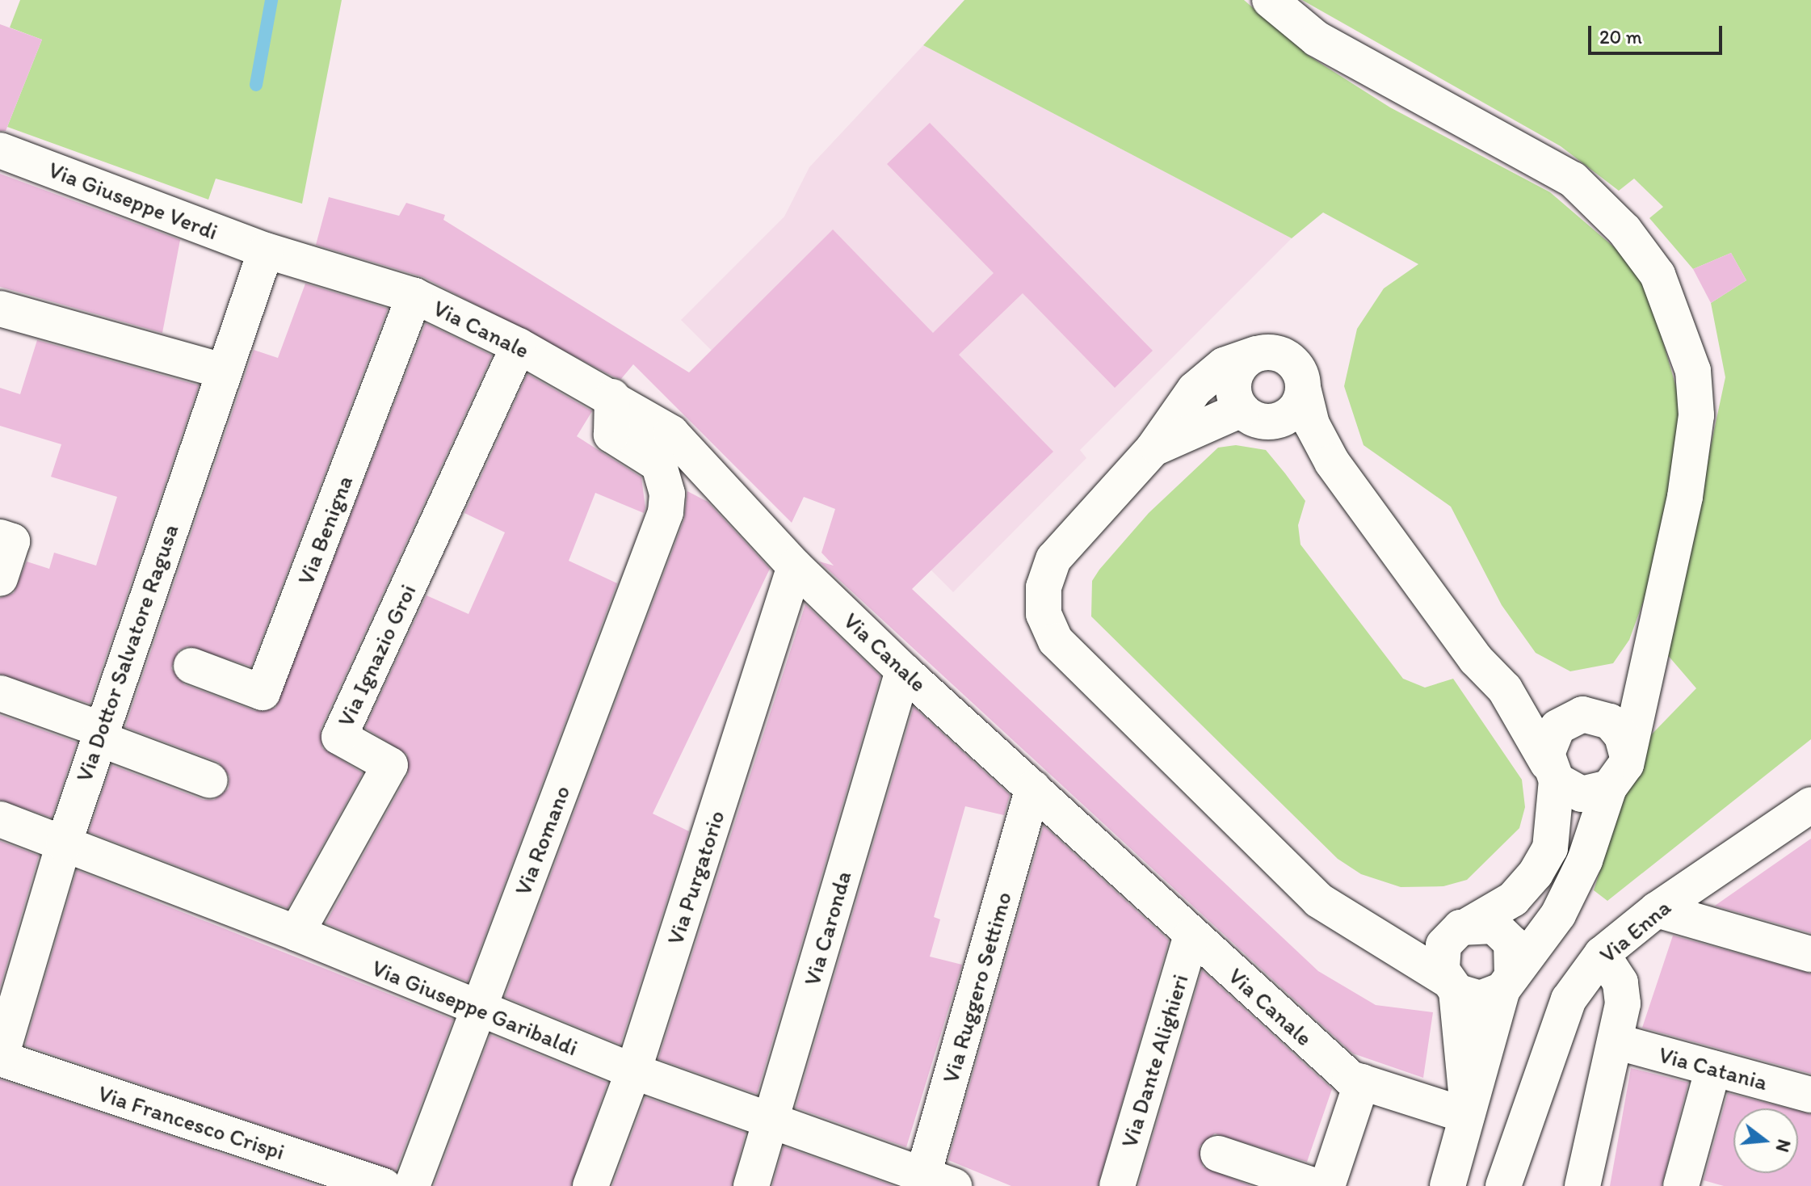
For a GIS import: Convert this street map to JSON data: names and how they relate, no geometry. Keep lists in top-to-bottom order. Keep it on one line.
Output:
{"streets":{"street":["Via Giuseppe Verdi","Via Canale","Via Benigna","Via Dottor Salvatore Ragusa","Via Ignazio Groi","Via Romano","Via Purgatorio","Via Caronda","Via Enna","Via Ruggero Settimo","Via Giuseppe Garibaldi","Via Dante Alighieri","Via Catania","Via Francesco Crispi"]},"crossings":[["Via Giuseppe Verdi","Via Canale"],["Via Giuseppe Verdi","Via Dottor Salvatore Ragusa"],["Via Canale","Via Benigna"],["Via Canale","Via Dottor Salvatore Ragusa"],["Via Canale","Via Ignazio Groi"],["Via Canale","Via Romano"],["Via Canale","Via Purgatorio"],["Via Canale","Via Caronda"],["Via Canale","Via Ruggero Settimo"],["Via Canale","Via Dante Alighieri"],["Via Dottor Salvatore Ragusa","Via Giuseppe Garibaldi"],["Via Dottor Salvatore Ragusa","Via Francesco Crispi"],["Via Ignazio Groi","Via Giuseppe Garibaldi"],["Via Romano","Via Giuseppe Garibaldi"],["Via Purgatorio","Via Giuseppe Garibaldi"],["Via Caronda","Via Giuseppe Garibaldi"],["Via Ruggero Settimo","Via Giuseppe Garibaldi"]],"scale_bar":"20 m","north":"right"}
